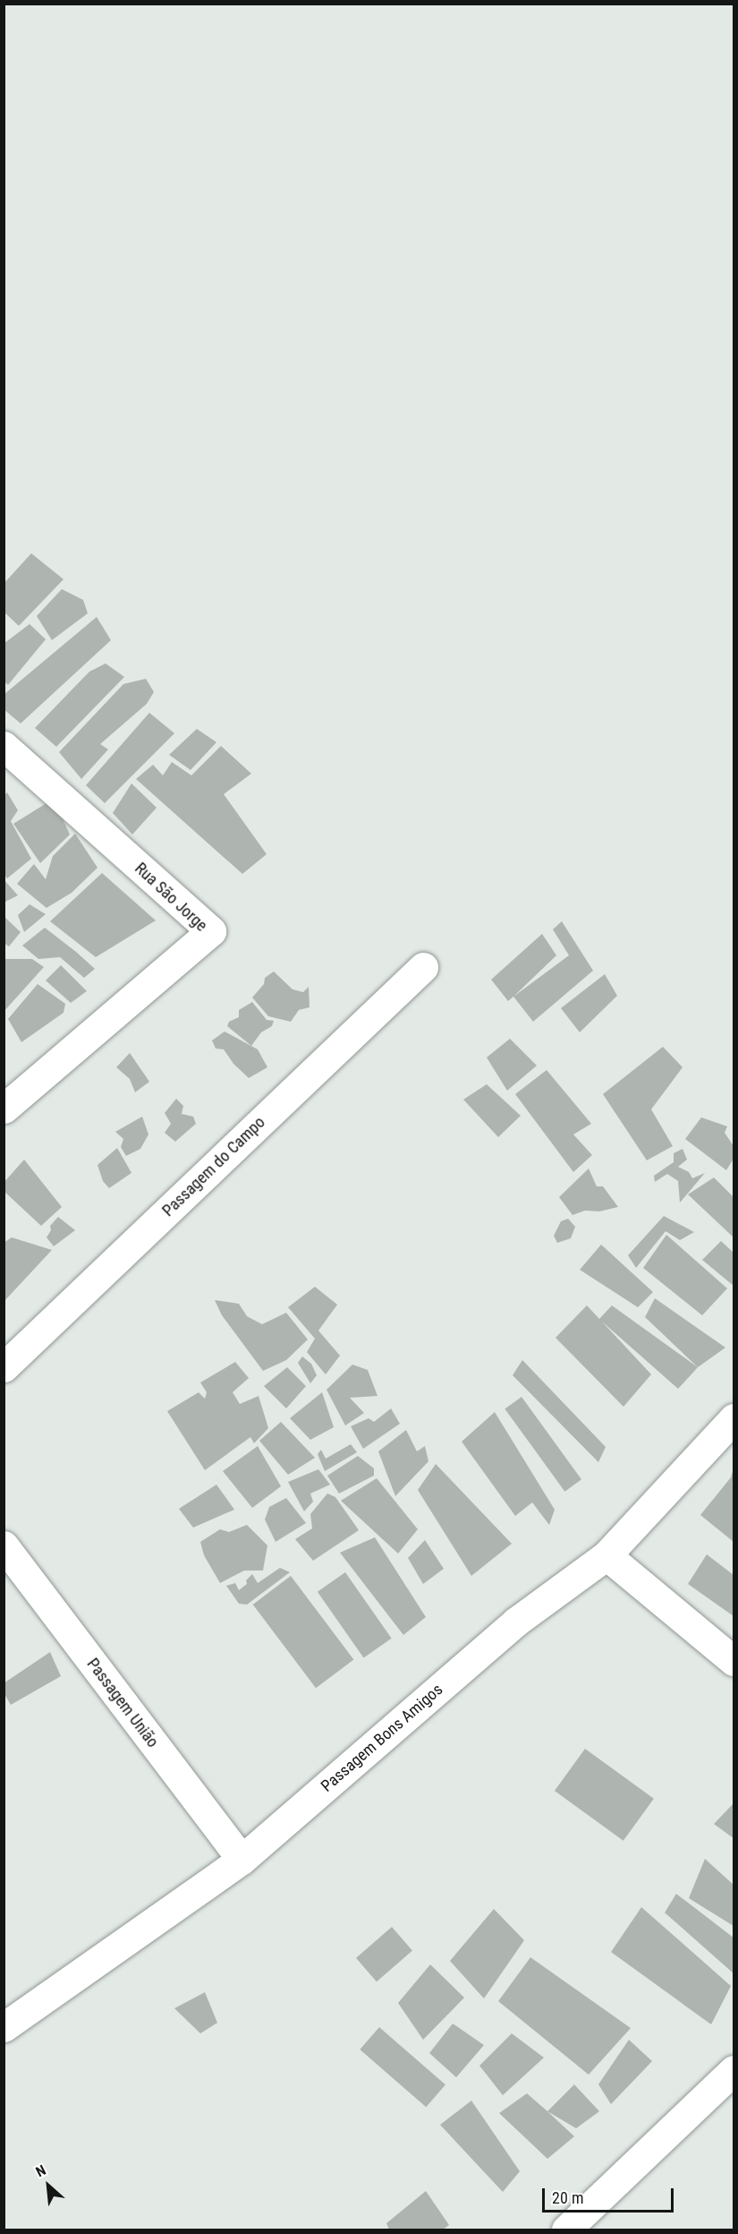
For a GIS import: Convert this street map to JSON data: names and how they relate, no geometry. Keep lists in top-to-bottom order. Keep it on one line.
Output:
{"streets":{"street":["Rua São Jorge","Passagem do Campo","Passagem União","Passagem Bons Amigos"]},"crossings":[["Passagem União","Passagem Bons Amigos"]],"scale_bar":"20 m","north":"top left"}
